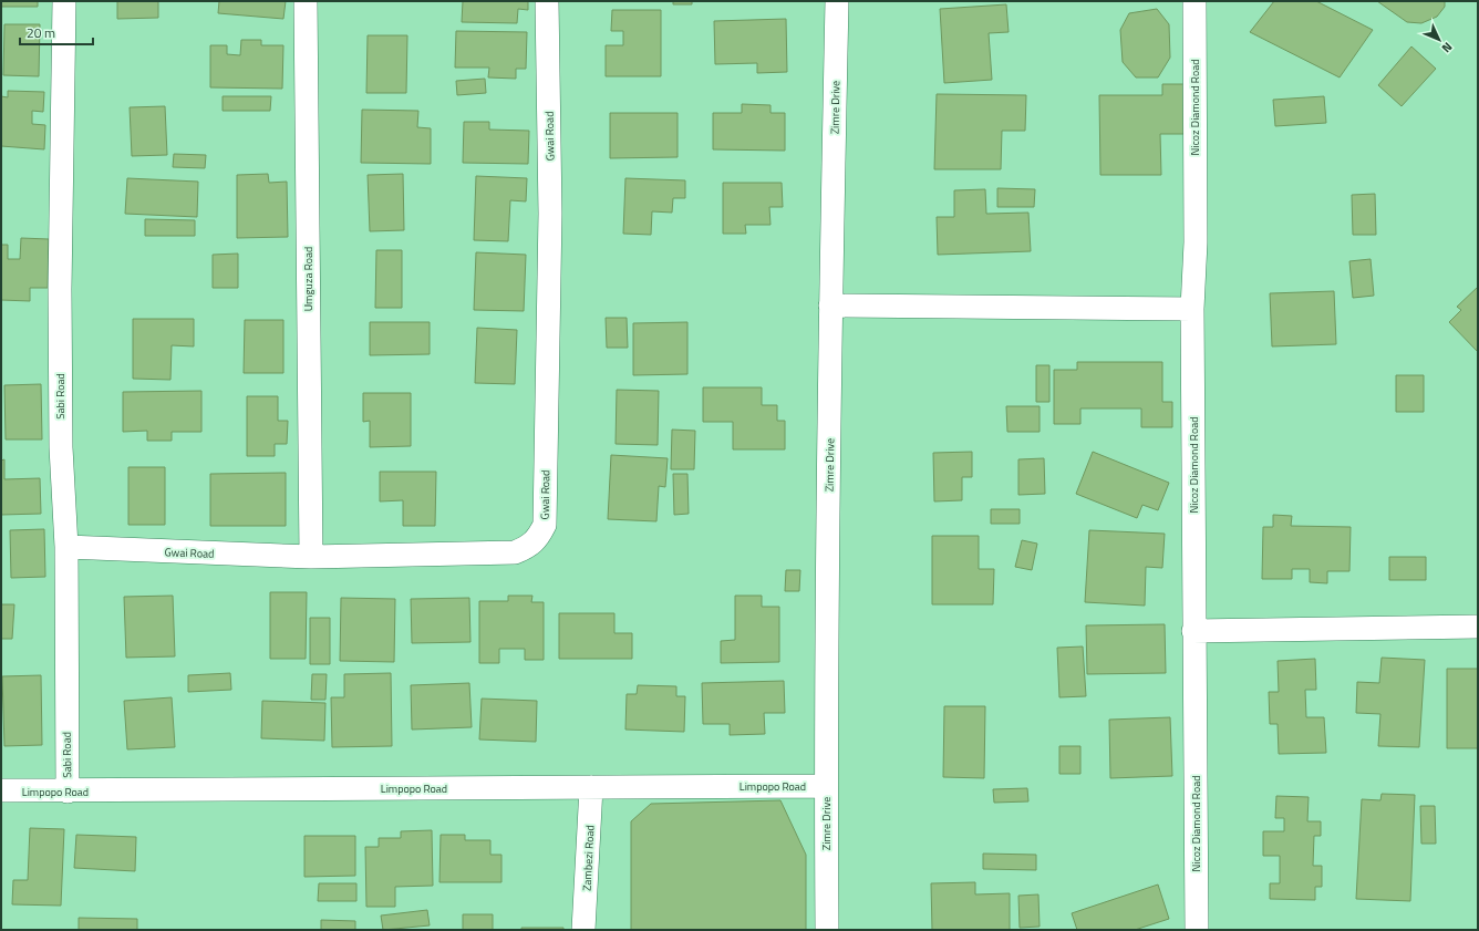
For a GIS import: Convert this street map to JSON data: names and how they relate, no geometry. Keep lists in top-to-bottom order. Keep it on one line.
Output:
{"streets":{"street":["Zimre Drive","Nicoz Diamond Road","Gwai Road","Umguza Road","Sabi Road","Limpopo Road","Zambezi Road"]},"crossings":[["Zimre Drive","Limpopo Road"],["Gwai Road","Umguza Road"],["Gwai Road","Sabi Road"],["Sabi Road","Limpopo Road"],["Limpopo Road","Zambezi Road"]],"scale_bar":"20 m","north":"bottom right"}
